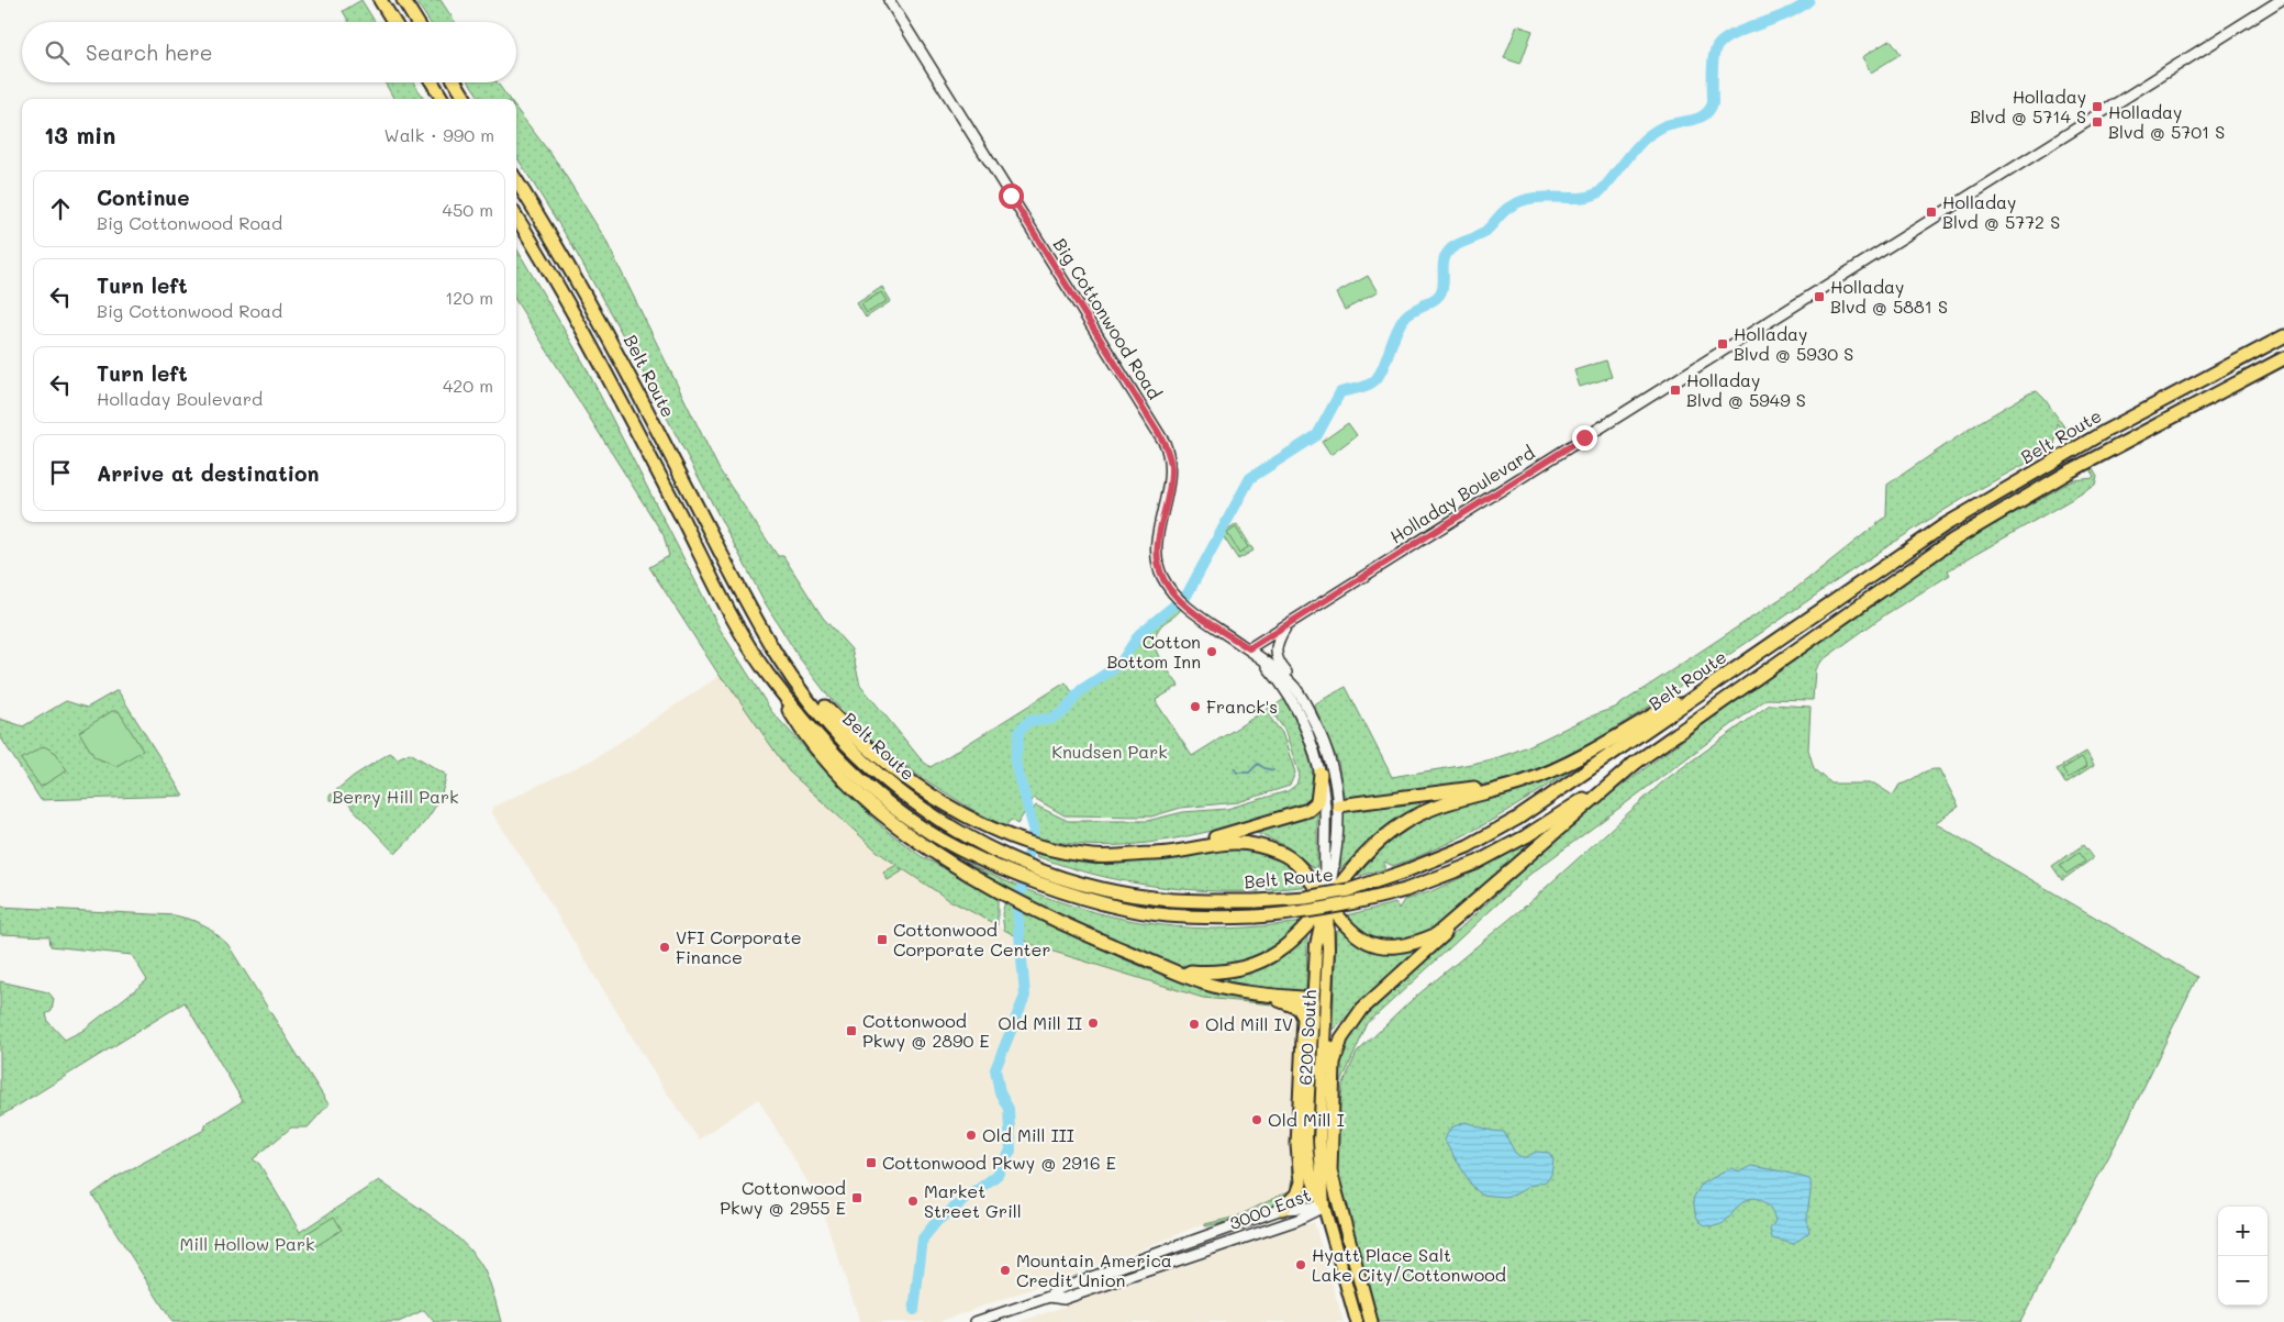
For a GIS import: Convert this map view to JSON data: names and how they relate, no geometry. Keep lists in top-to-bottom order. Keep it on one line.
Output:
{"streets":{"highway":["Belt Route"],"main road":["Big Cottonwood Road","Holladay Boulevard","6200 South","3000 East"]},"crossings":[["Big Cottonwood Road","Holladay Boulevard"],["Big Cottonwood Road","6200 South"],["Holladay Boulevard","6200 South"],["6200 South","3000 East"]],"parks":["Knudsen Park","Berry Hill Park","Mill Hollow Park"],"places":{"transit":["Holladay Blvd @ 5714 S","Holladay Blvd @ 5701 S","Holladay Blvd @ 5772 S","Holladay Blvd @ 5881 S","Holladay Blvd @ 5930 S","Holladay Blvd @ 5949 S","Cottonwood Corporate Center","Cottonwood Pkwy @ 2890 E","Cottonwood Pkwy @ 2916 E","Cottonwood Pkwy @ 2955 E"],"other":["Cotton Bottom Inn","Franck's","VFI Corporate Finance","Old Mill II","Old Mill IV","Old Mill I","Old Mill III","Market Street Grill","Hyatt Place Salt Lake City/Cottonwood","Mountain America Credit Union"]},"page":{"search":"Search here","heading":["13 min","Walk · 990 m"],"list":[["Continue","Big Cottonwood Road","450 m"],["Turn left","Big Cottonwood Road","120 m"],["Turn left","Holladay Boulevard","420 m"],"Arrive at destination"],"map_buttons":["+","−"]}}
